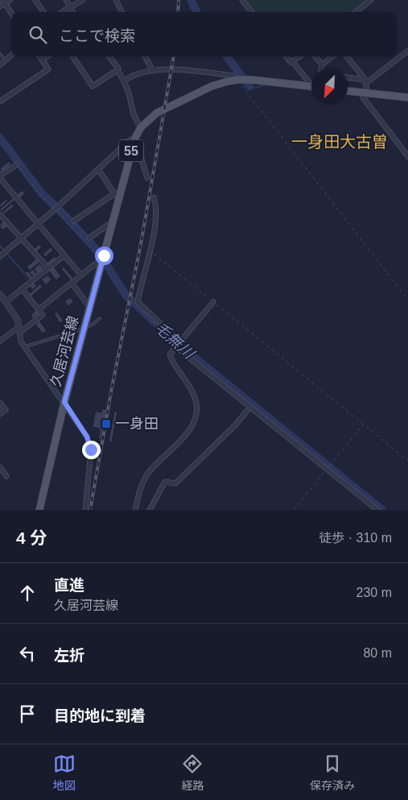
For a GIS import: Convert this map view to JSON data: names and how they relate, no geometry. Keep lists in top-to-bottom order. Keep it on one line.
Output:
{"streets":{"main road":["55","久居河芸線"]},"districts":["一身田大古曽"],"water":["毛無川"],"places":{"transit":["一身田"]},"north":"bottom left","page":{"search":"ここで検索","heading":["4 分","徒歩 · 310 m"],"list":[["直進","久居河芸線","230 m"],["左折","80 m"],"目的地に到着"],"nav":["地図","経路","保存済み"]}}
